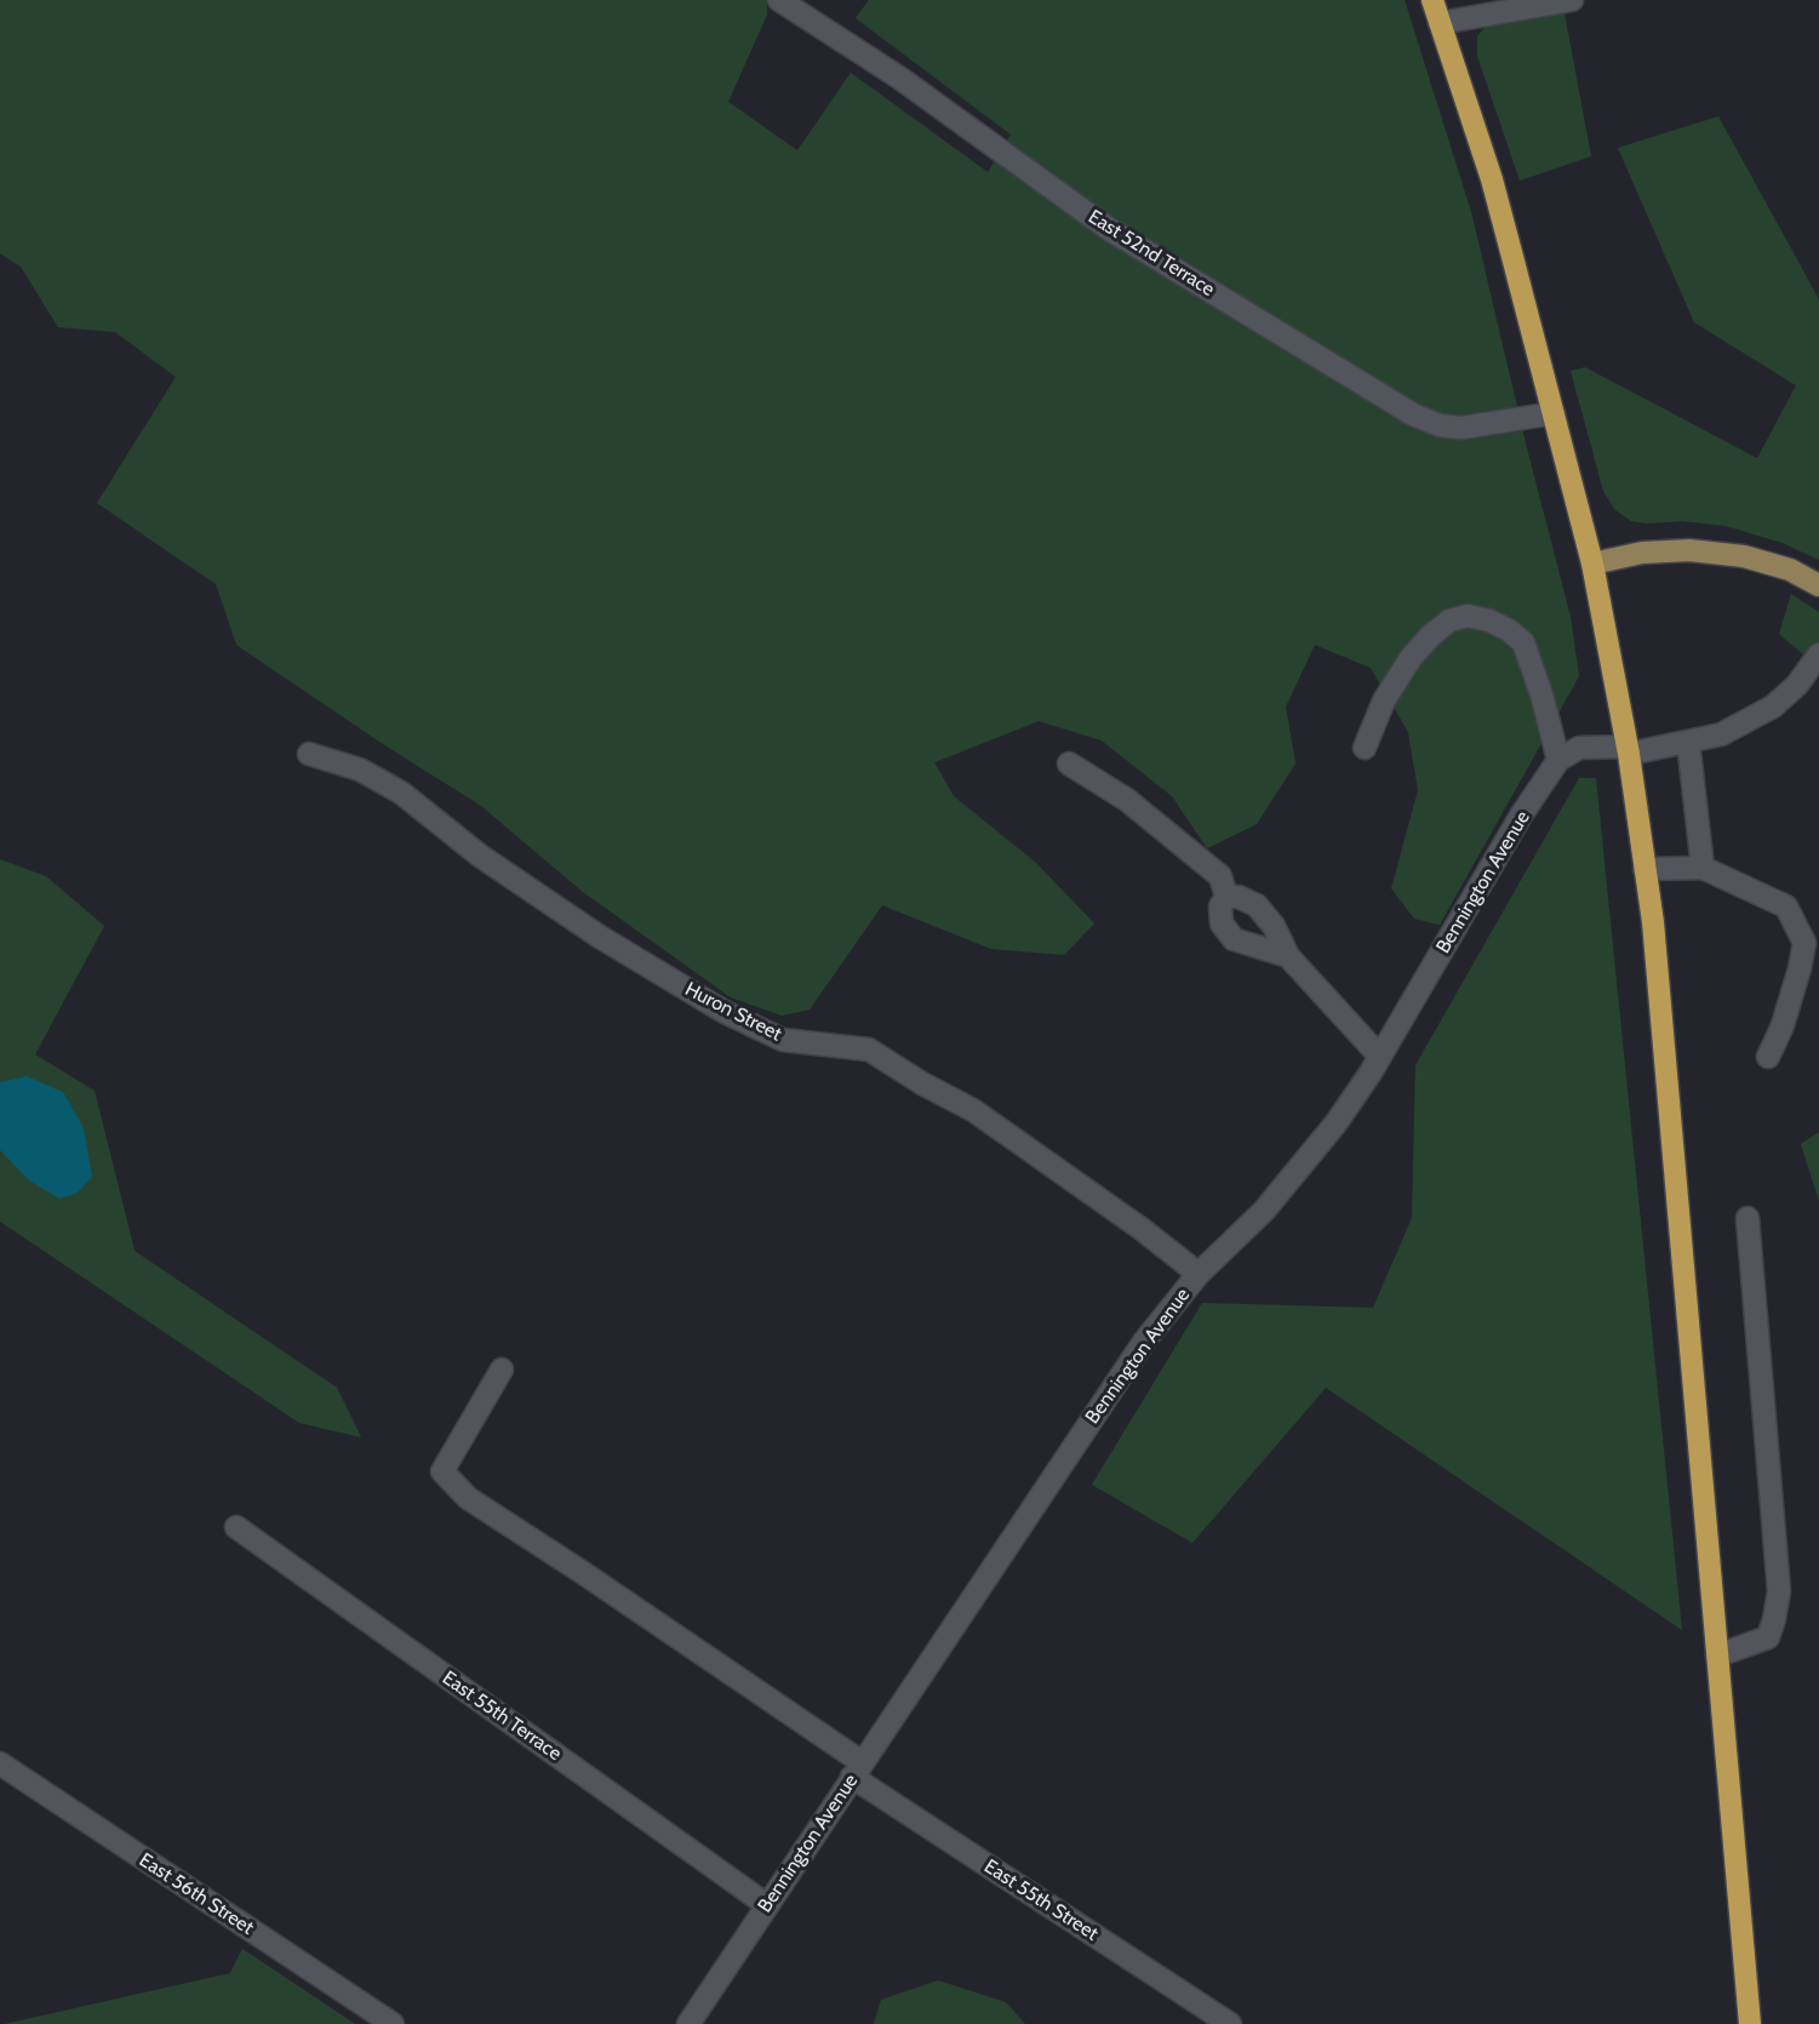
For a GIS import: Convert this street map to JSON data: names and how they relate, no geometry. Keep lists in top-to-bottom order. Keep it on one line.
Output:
{"streets":{"street":["East 52nd Terrace","Bennington Avenue","Huron Street","East 55th Terrace","East 56th Street","East 55th Street"]},"crossings":[["Bennington Avenue","Huron Street"],["Bennington Avenue","East 55th Terrace"],["Bennington Avenue","East 55th Street"]]}
